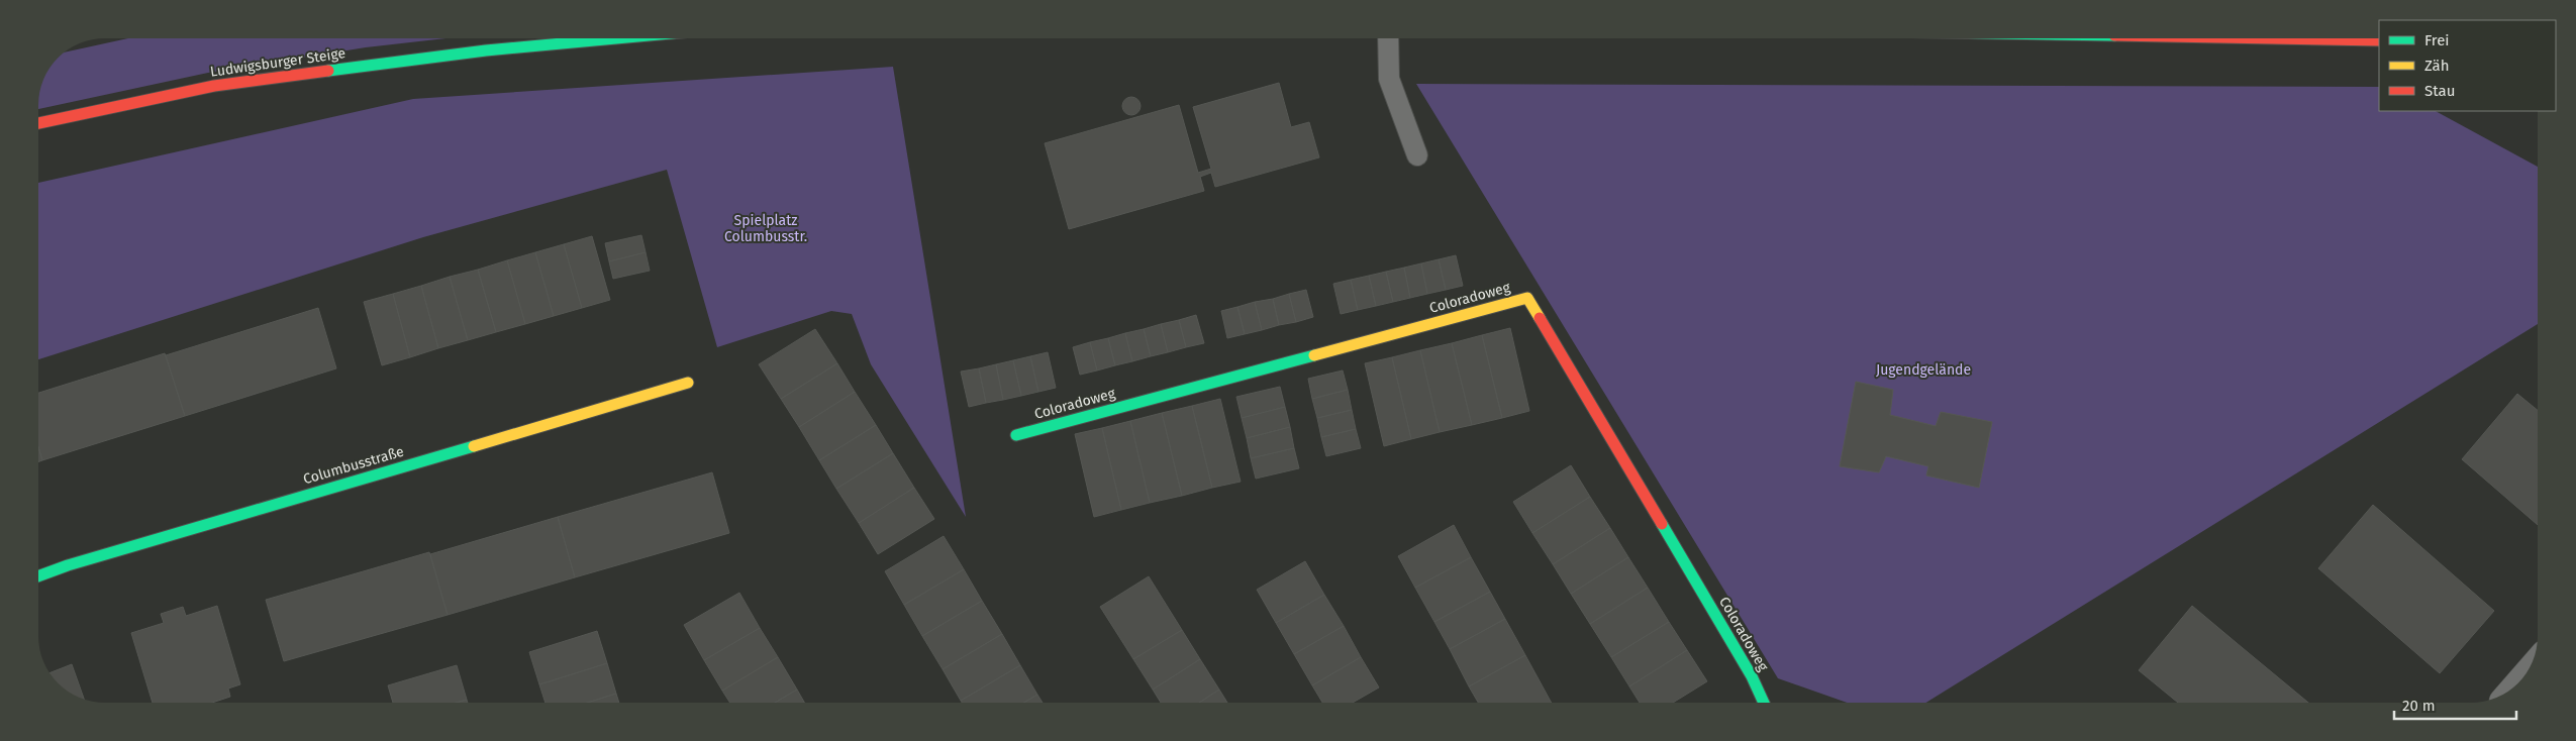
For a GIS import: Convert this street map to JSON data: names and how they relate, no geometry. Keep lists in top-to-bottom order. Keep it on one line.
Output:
{"streets":{"street":["Ludwigsburger Steige","Coloradoweg","Columbusstraße"]},"parks":["Spielplatz Columbusstr.","Jugendgelände"],"legend":["Frei","Zäh","Stau"],"scale_bar":"20 m"}
